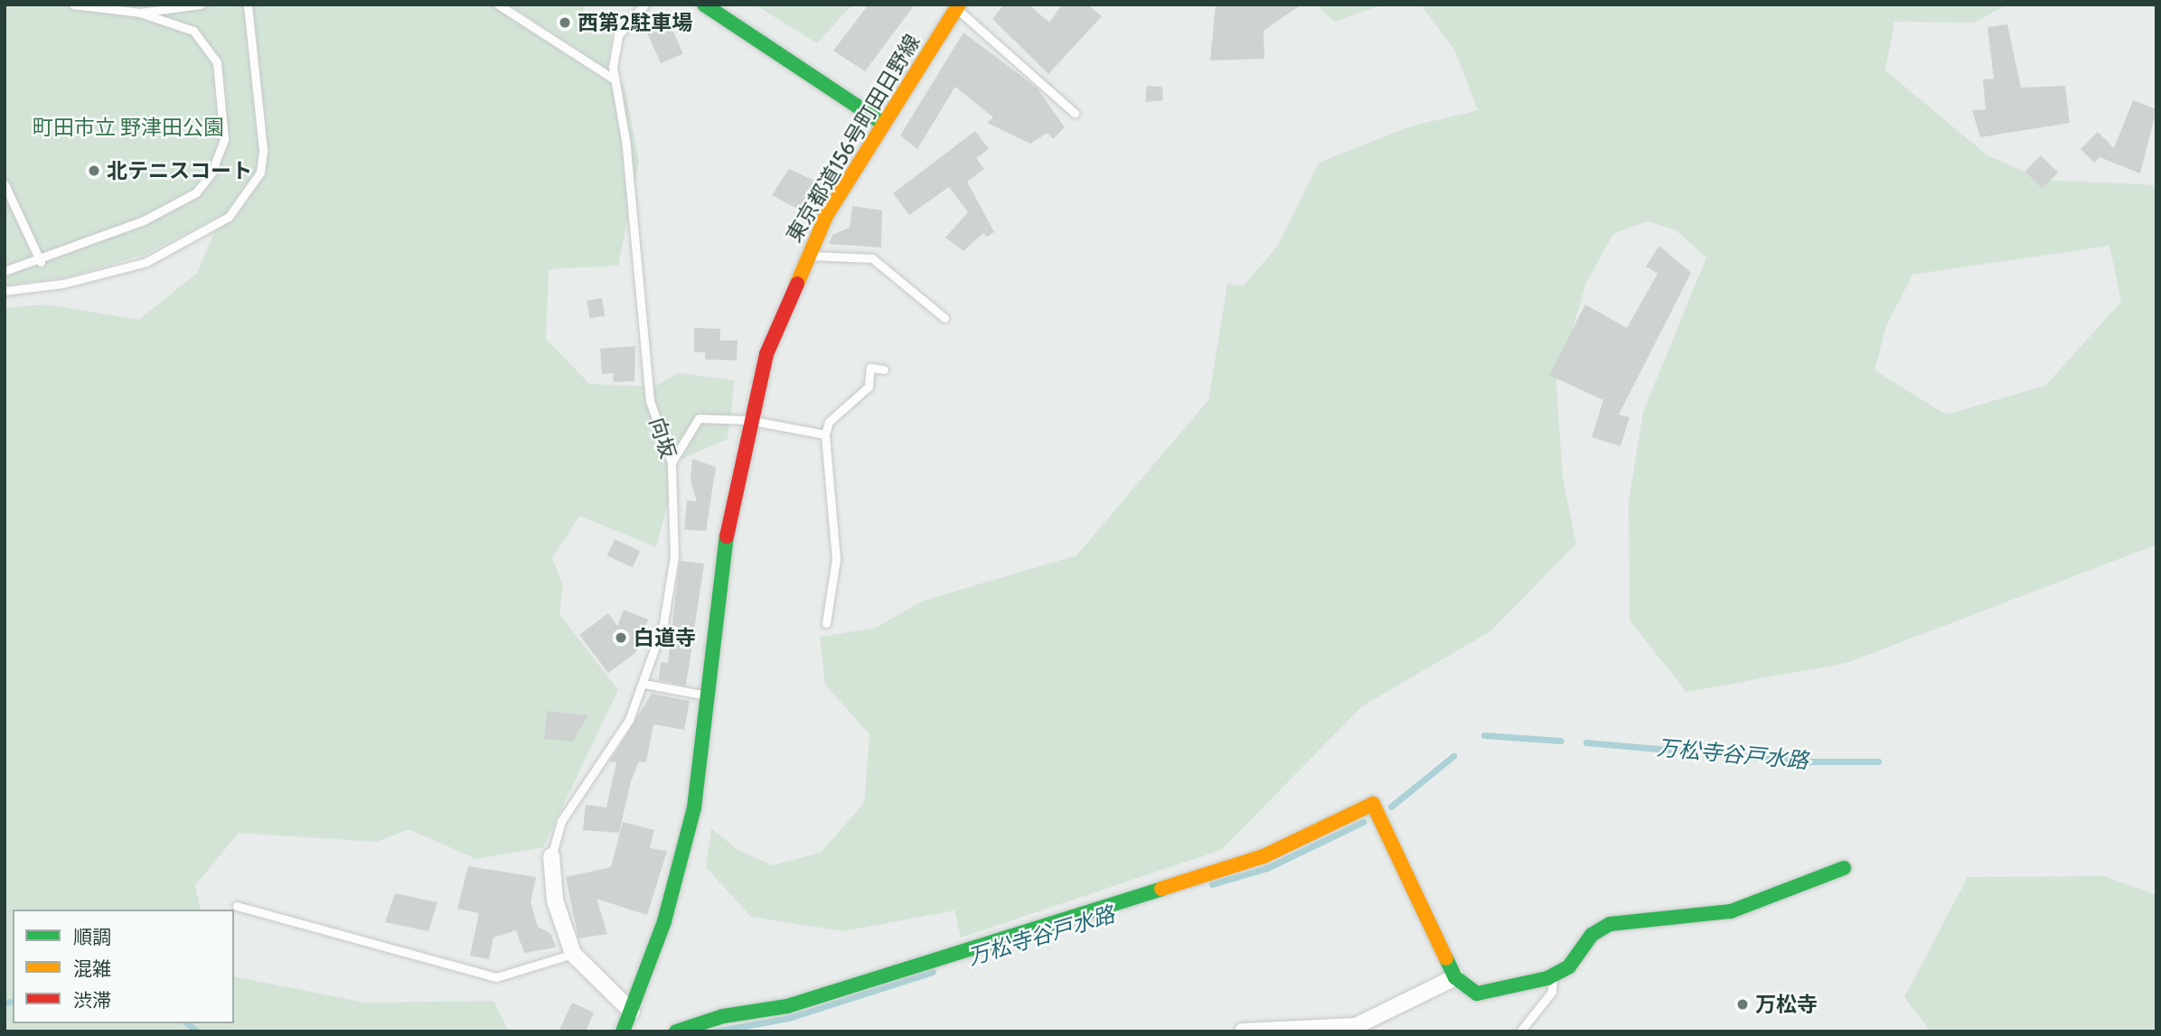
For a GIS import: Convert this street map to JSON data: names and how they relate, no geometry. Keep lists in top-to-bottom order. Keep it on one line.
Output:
{"streets":{"street":["東京都道156号町田日野線"],"lane":["向坂"]},"water":["万松寺谷戸水路"],"parks":["町田市立 野津田公園"],"places":["西第2駐車場","北テニスコート","白道寺","万松寺"],"legend":["順調","混雑","渋滞"]}
